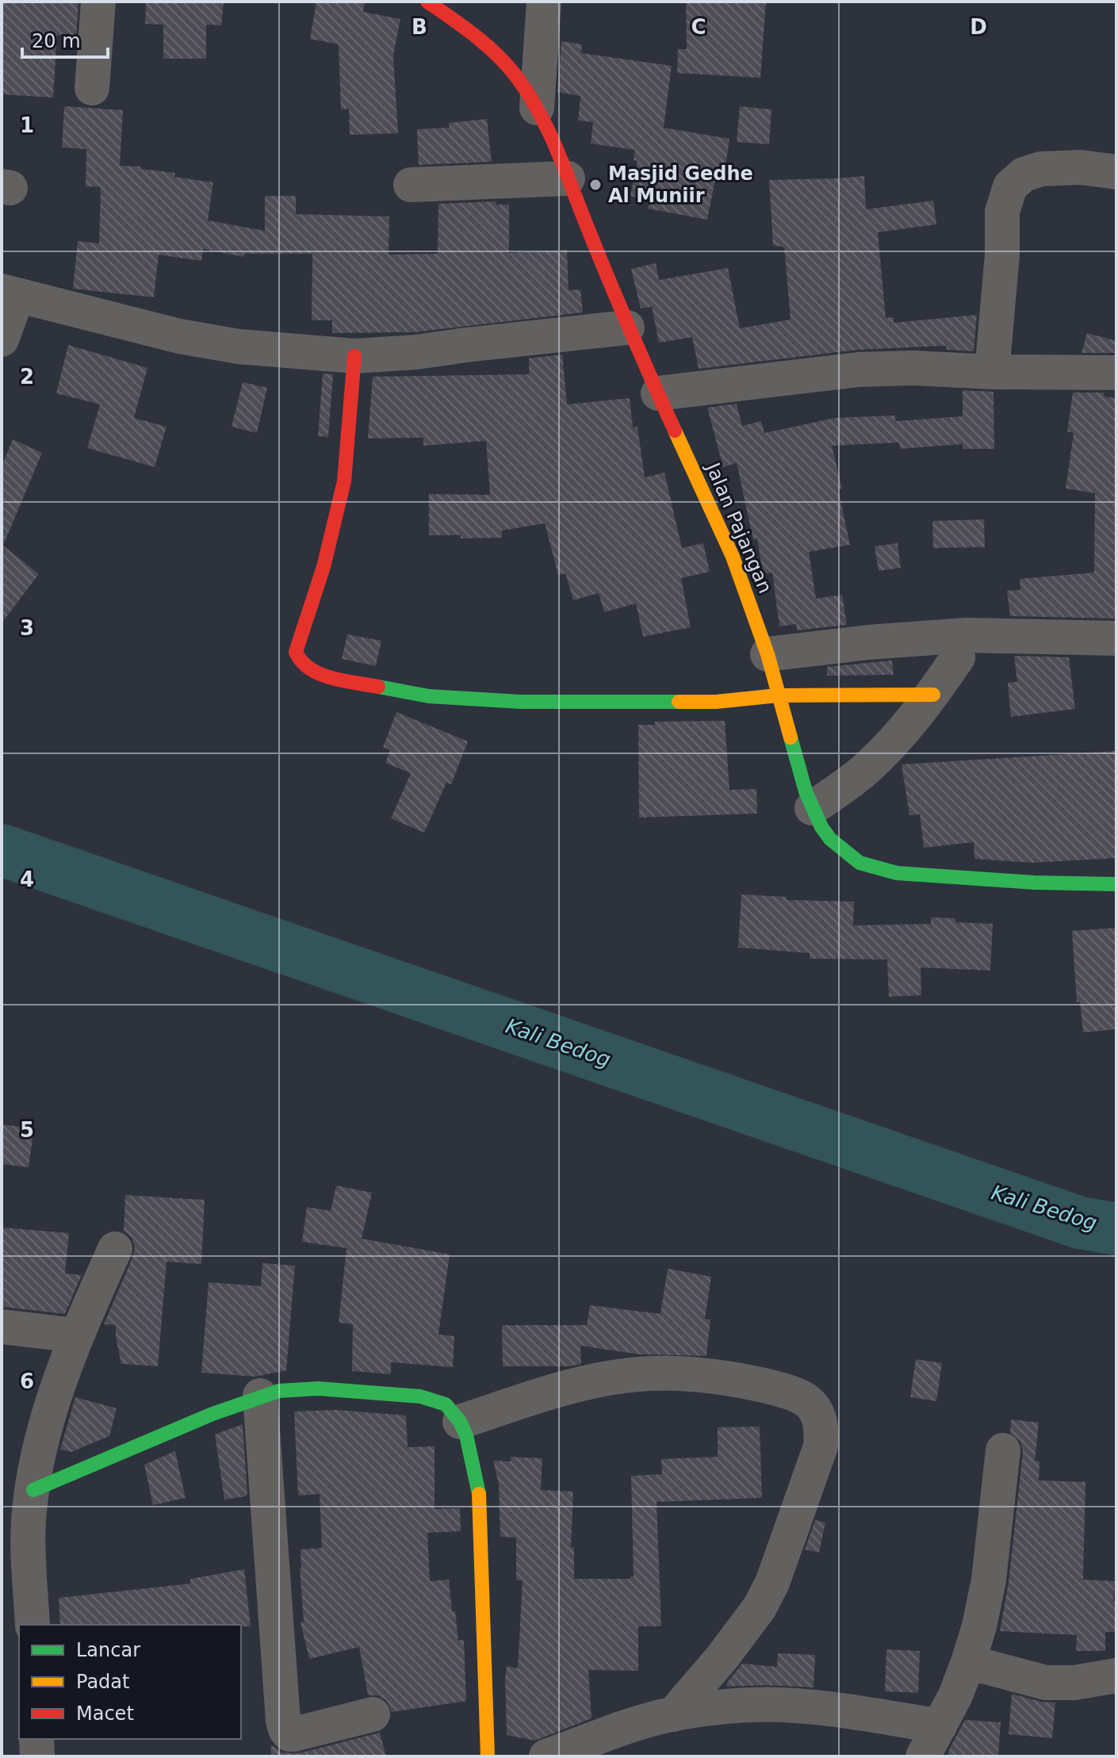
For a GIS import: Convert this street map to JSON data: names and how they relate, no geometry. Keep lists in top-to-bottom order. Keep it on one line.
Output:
{"streets":{"street":["Jalan Pajangan"]},"water":["Kali Bedog"],"places":["Masjid Gedhe Al Muniir"],"legend":["Lancar","Padat","Macet"],"scale_bar":"20 m","grid":{"columns":["B","C","D"],"rows":["1","2","3","4","5","6"]}}
